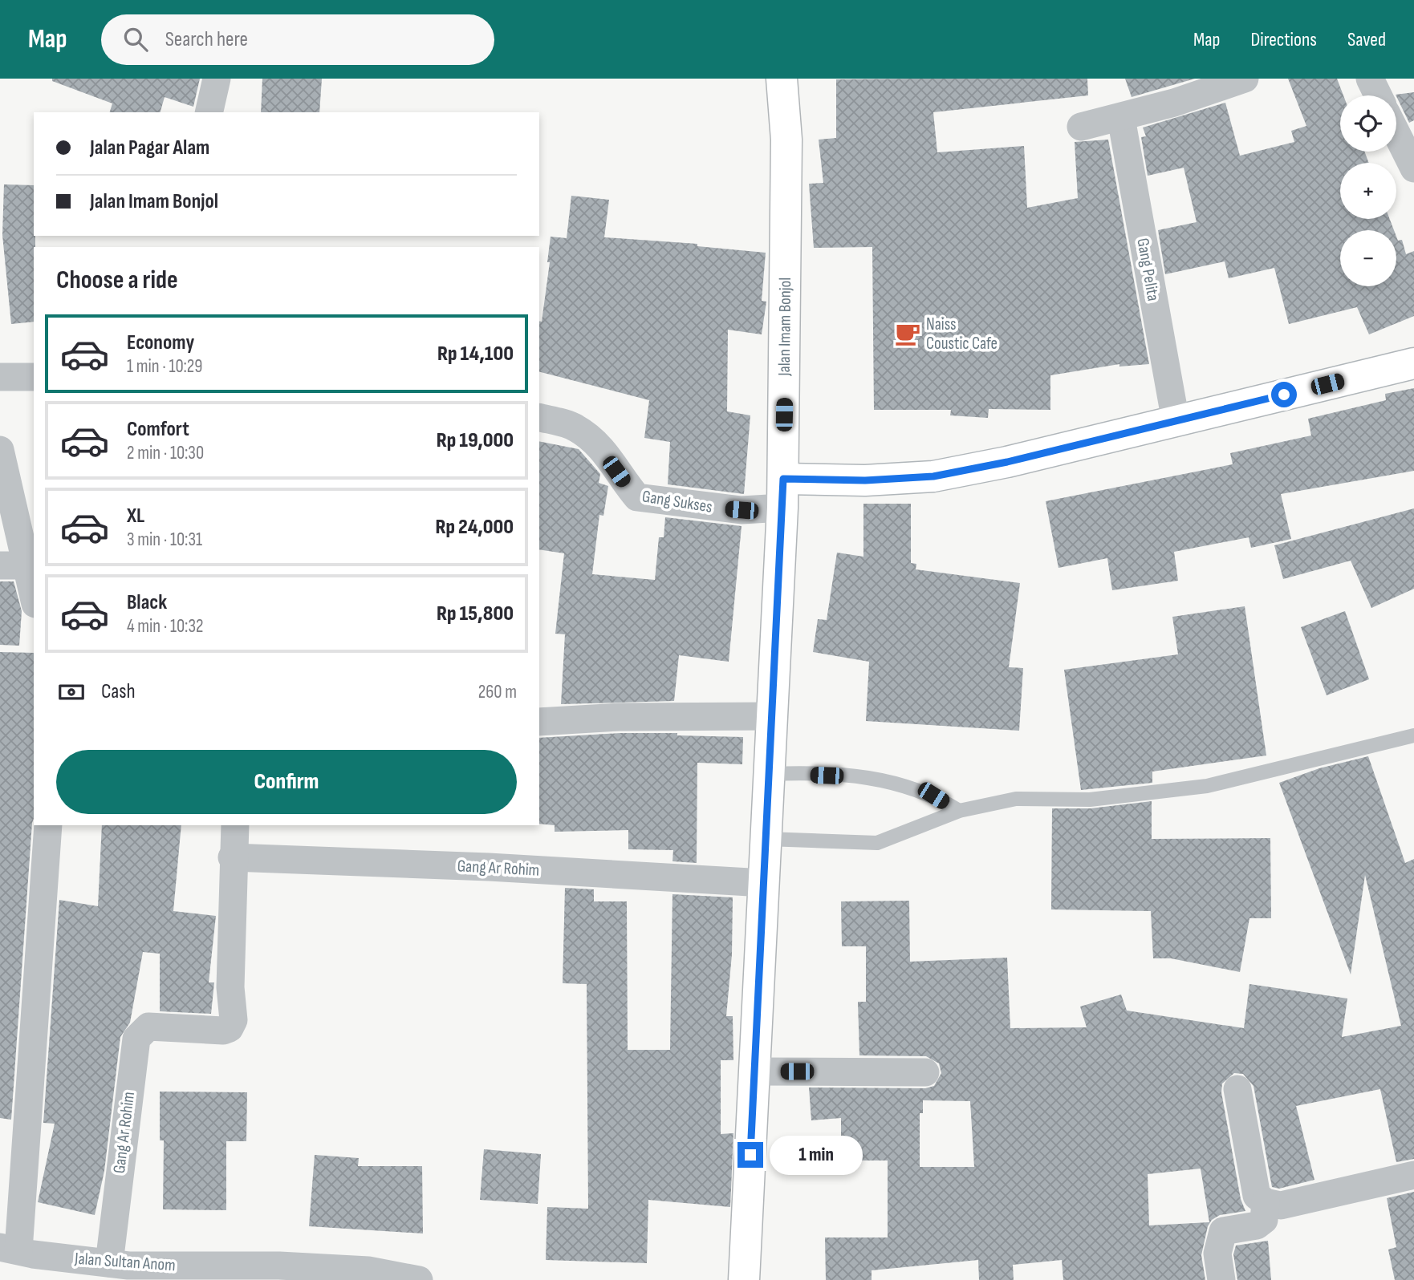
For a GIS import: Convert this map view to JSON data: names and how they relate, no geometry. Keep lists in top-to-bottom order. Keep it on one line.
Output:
{"streets":{"main road":["Jalan Imam Bonjol"],"street":["Gang Pelita","Gang Sukses","Gang Ar Rohim","Jalan Sultan Anom"]},"crossings":[["Jalan Imam Bonjol","Gang Sukses"],["Jalan Imam Bonjol","Gang Ar Rohim"],["Gang Ar Rohim","Jalan Sultan Anom"]],"places":{"cafe":["Naiss Coustic Cafe"]},"page":{"header":"Map","search":"Search here","nav":["Map","Directions","Saved"],"map_buttons":["+","−"],"banner":["Jalan Pagar Alam","Jalan Imam Bonjol"],"heading":"Choose a ride","list":[{"name":"Economy","note":"1 min · 10:29","value":"Rp 14,100"},{"name":"Comfort","note":"2 min · 10:30","value":"Rp 19,000"},{"name":"XL","note":"3 min · 10:31","value":"Rp 24,000"},{"name":"Black","note":"4 min · 10:32","value":"Rp 15,800"}],"pay":["Cash","260 m"],"buttons":"Confirm","bubble":"1 min"}}
